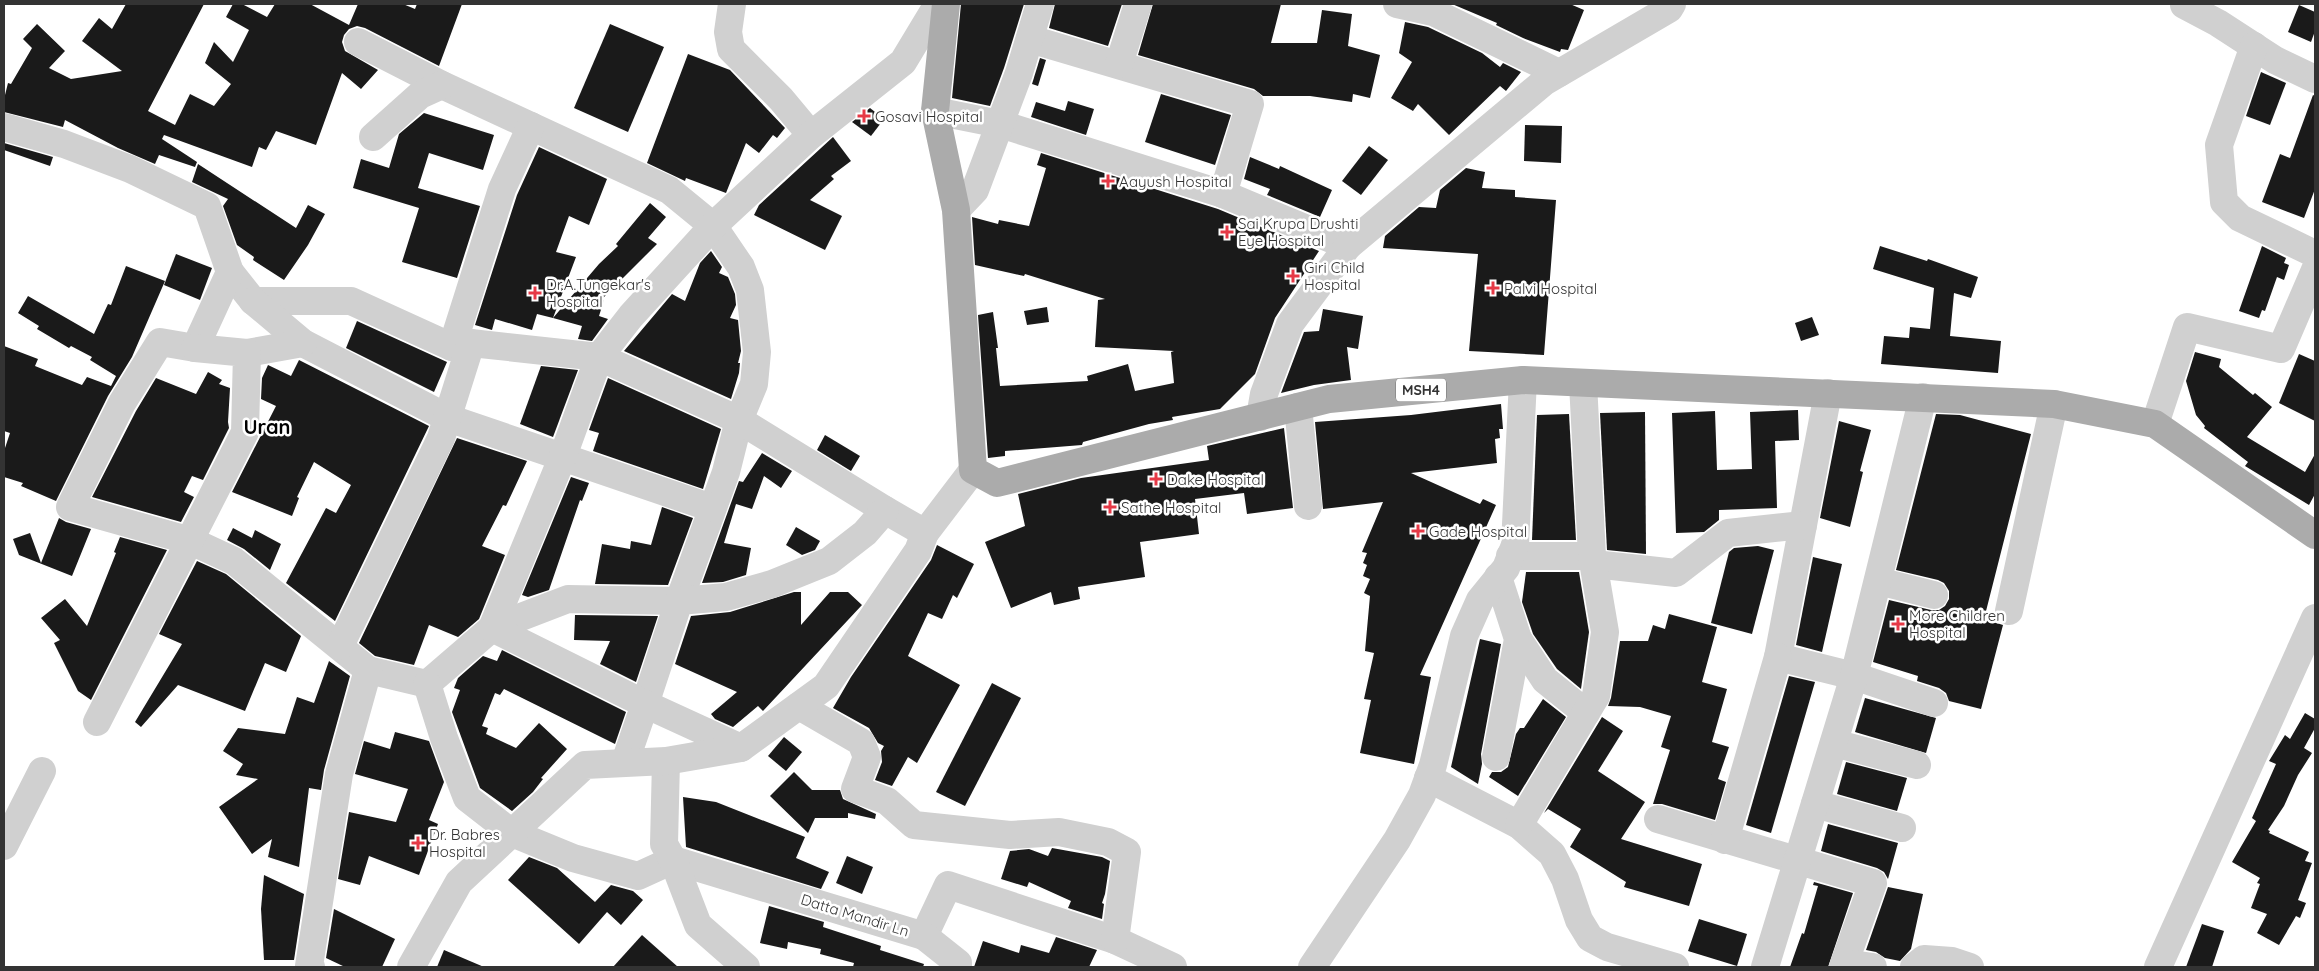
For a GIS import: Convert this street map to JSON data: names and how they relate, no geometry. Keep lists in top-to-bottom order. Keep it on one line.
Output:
{"streets":{"main road":["MSH4"],"street":["Datta Mandir Ln"]},"districts":["Uran"],"places":{"health":["Gosavi Hospital","Aayush Hospital","Sai Krupa Drushti Eye Hospital","Giri Child Hospital","Palvi Hospital","Dr.A.Tungekar's Hospital","Dake Hospital","Sathe Hospital","Gade Hospital","More Children Hospital","Dr. Babres Hospital"]}}
